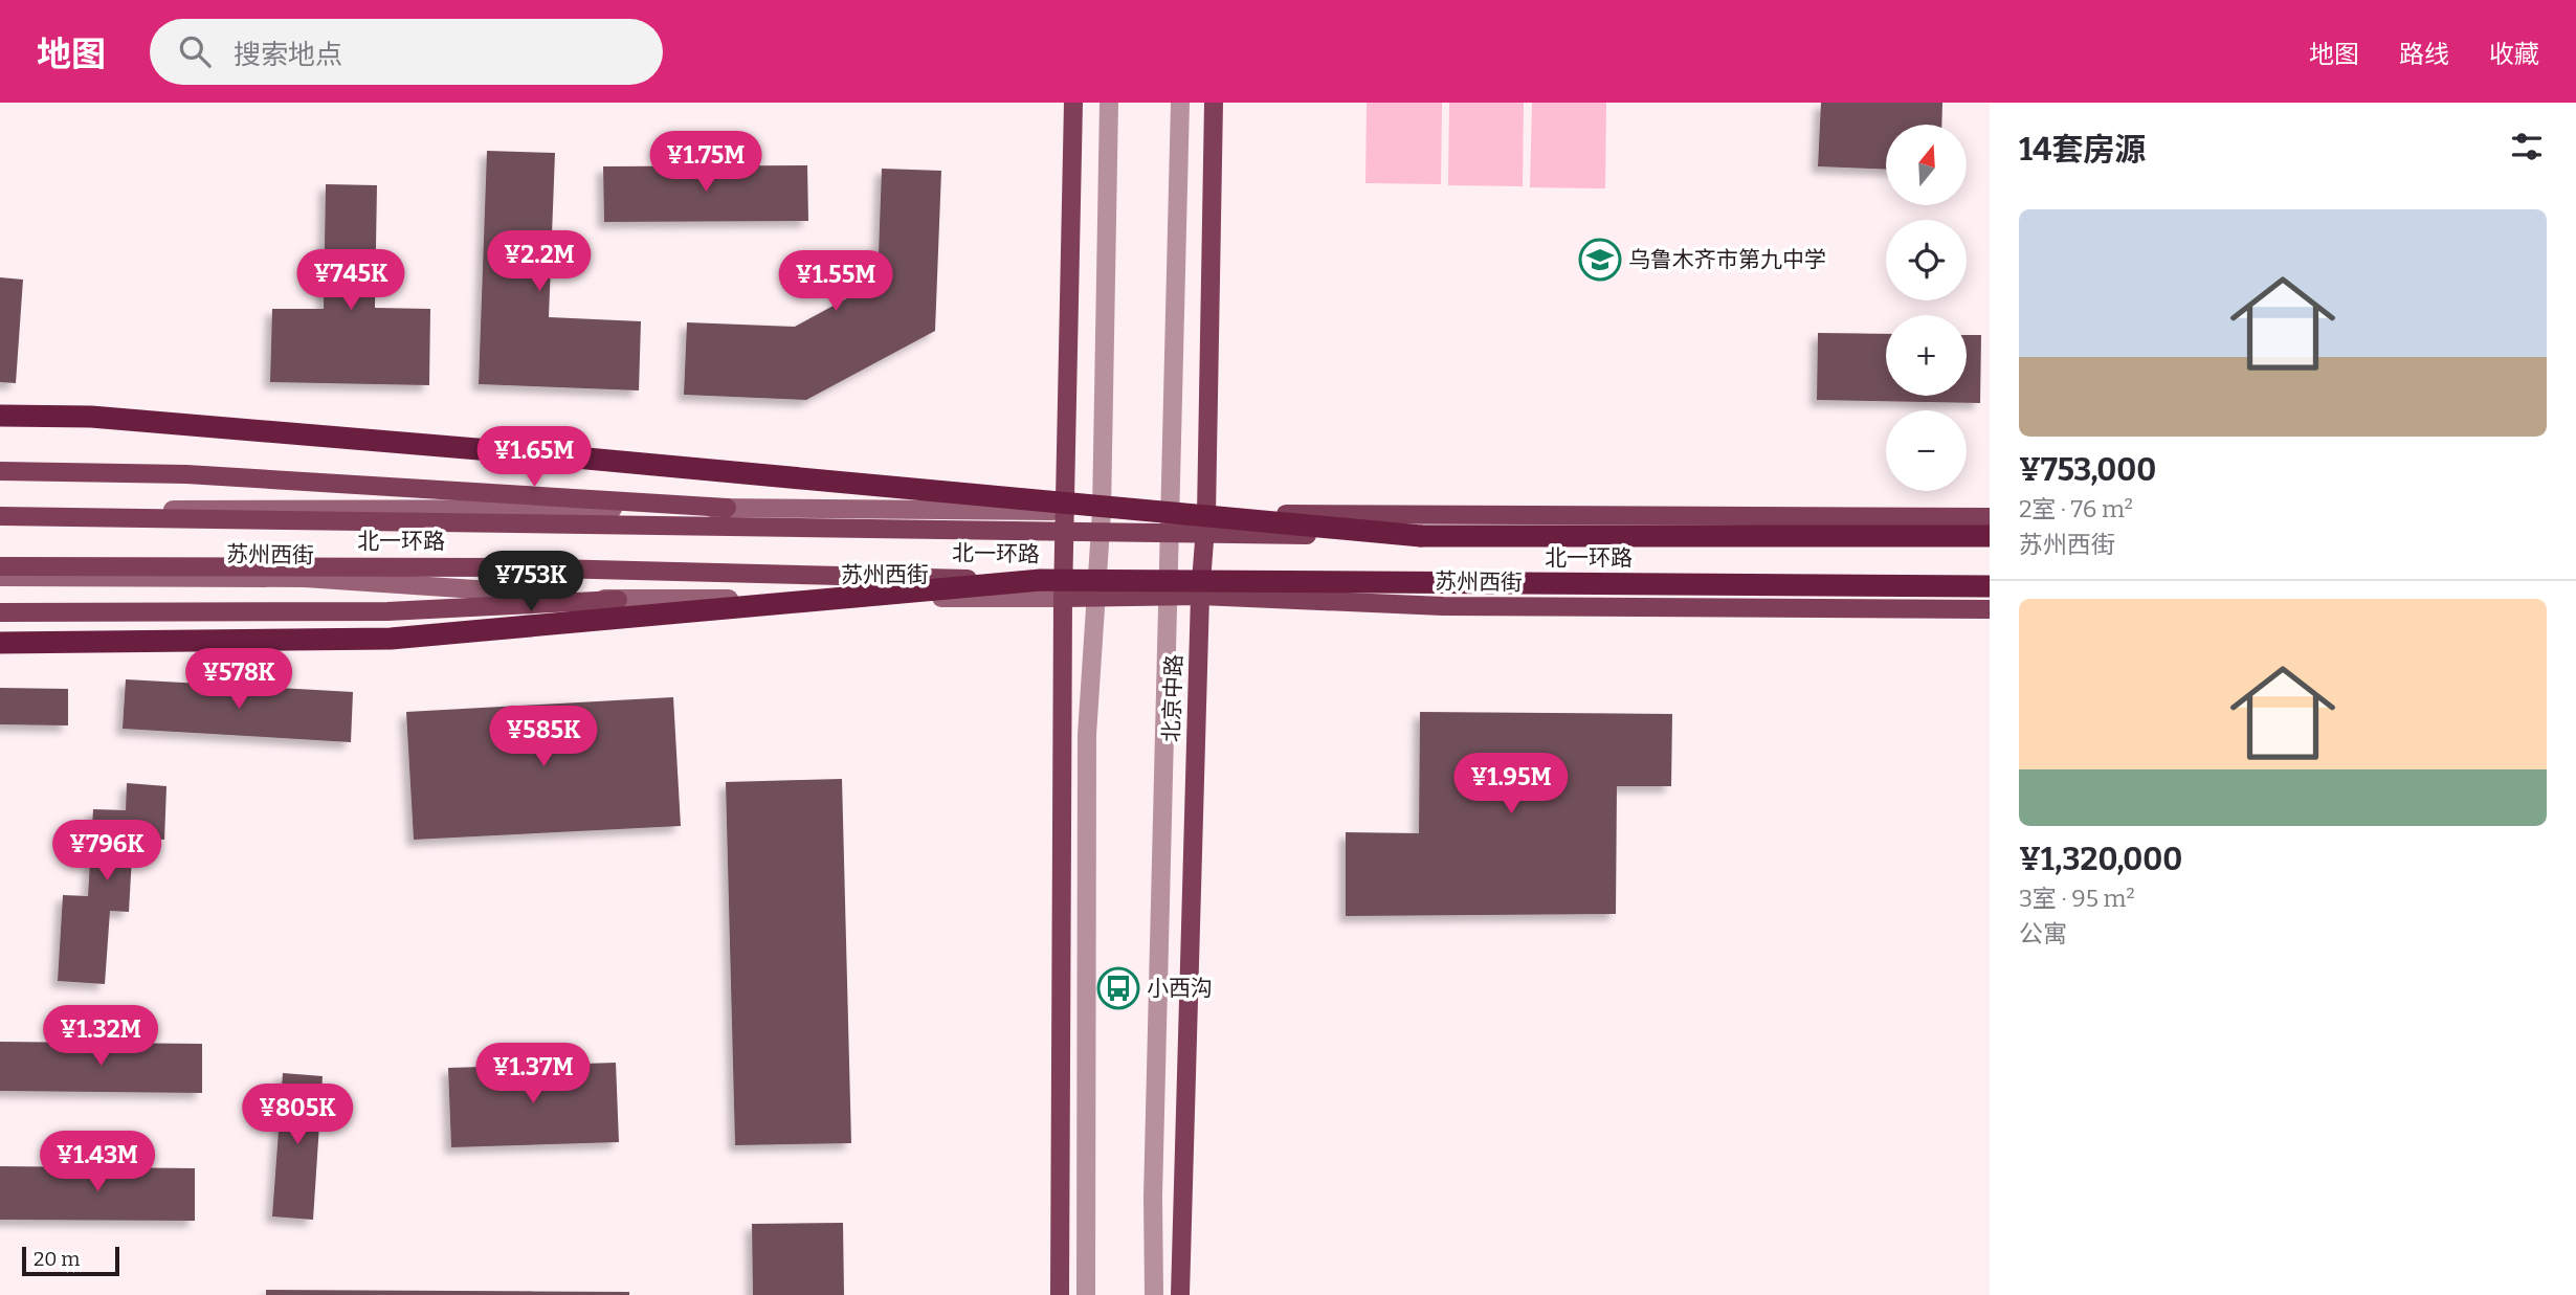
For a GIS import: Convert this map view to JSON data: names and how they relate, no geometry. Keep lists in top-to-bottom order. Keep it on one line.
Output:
{"streets":{"highway":["北一环路"],"main road":["苏州西街","北京中路"]},"crossings":[["苏州西街","北京中路"]],"places":{"school or university":["乌鲁木齐市第九中学"],"bus stop":["小西沟"]},"scale_bar":"20 m","north":"top","page":{"header":"地图","search":"搜索地点","nav":["地图","路线","收藏"],"heading":"14套房源","map_buttons":["+","−"],"price":["¥1.75M","¥2.2M","¥745K","¥1.55M","¥1.65M","¥753K","¥578K","¥585K","¥1.95M","¥796K","¥1.32M","¥1.37M","¥805K","¥1.43M"],"list":[{"name":"¥753,000","note":"2室 · 76 m² · 苏州西街"},{"name":"¥1,320,000","note":"3室 · 95 m² · 公寓"}],"scale":"20 m"}}
